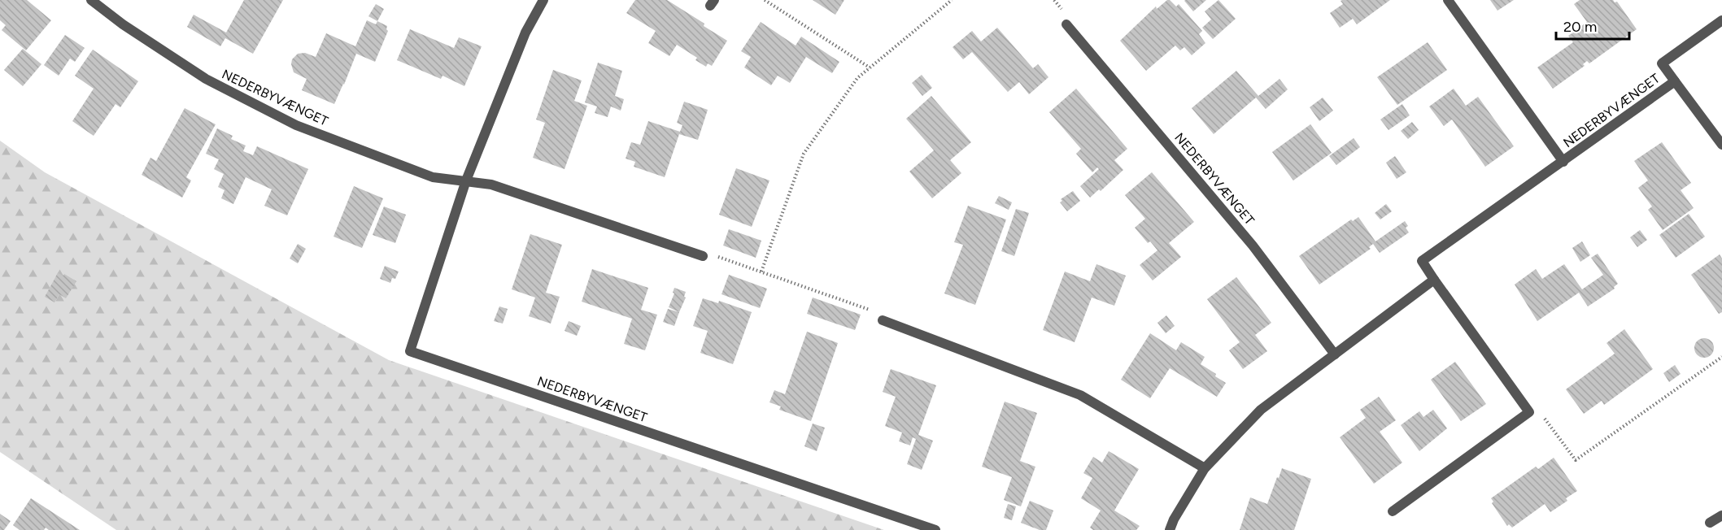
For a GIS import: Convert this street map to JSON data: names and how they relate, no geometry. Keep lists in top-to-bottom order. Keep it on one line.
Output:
{"streets":{"street":["NEDERBYVÆNGET"]},"scale_bar":"20 m"}
